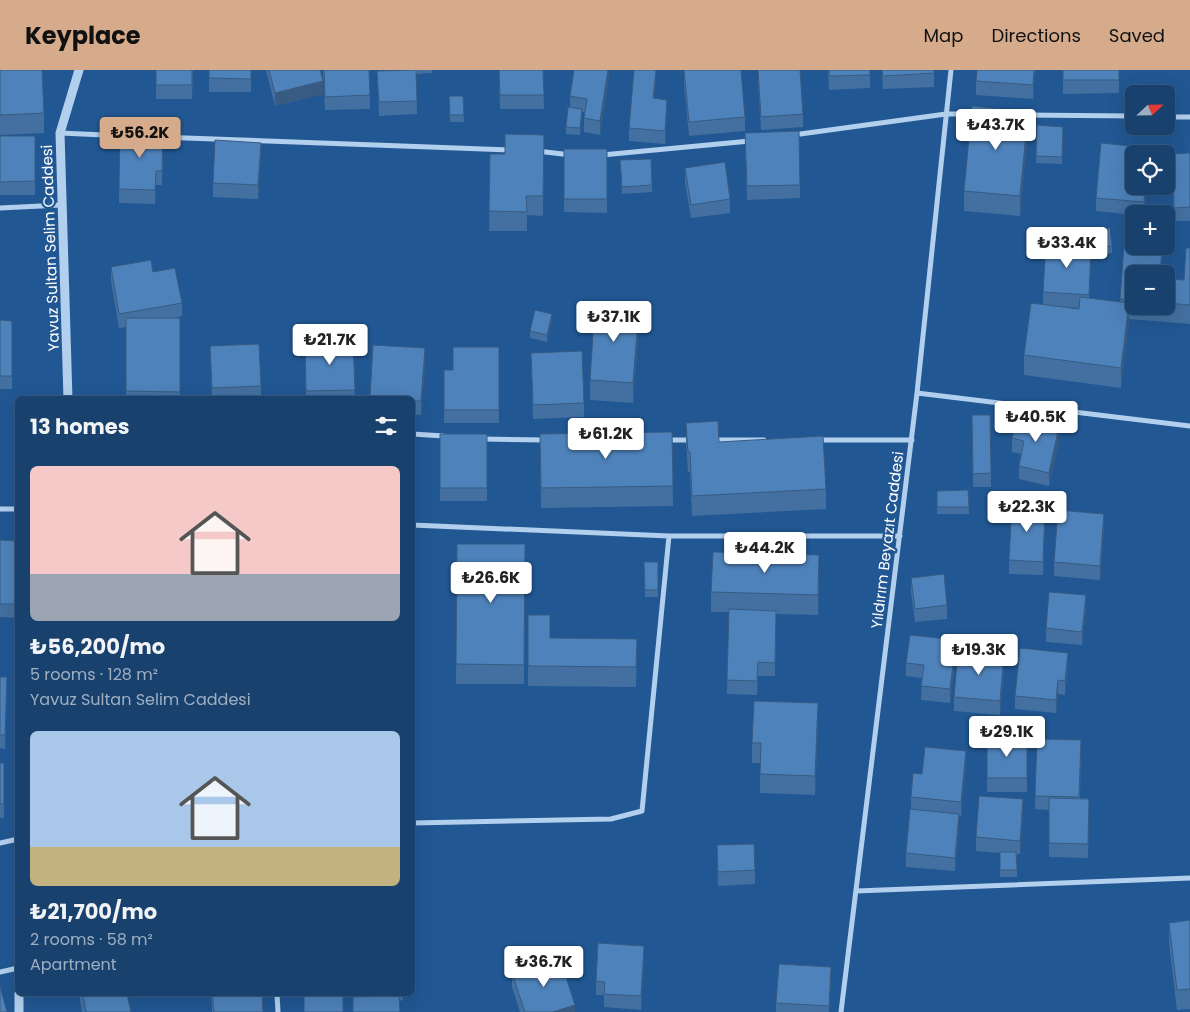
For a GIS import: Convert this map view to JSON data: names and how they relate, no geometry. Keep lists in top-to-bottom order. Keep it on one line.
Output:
{"streets":{"street":["Yavuz Sultan Selim Caddesi","Yıldırım Beyazıt Caddesi"]},"north":"right","page":{"header":"Keyplace","nav":["Map","Directions","Saved"],"map_buttons":["+","−"],"price":["₺43.7K","₺56.2K","₺33.4K","₺37.1K","₺21.7K","₺40.5K","₺61.2K","₺22.3K","₺44.2K","₺26.6K","₺19.3K","₺29.1K","₺36.7K"],"heading":"13 homes","list":[{"name":"₺56,200/mo","note":"5 rooms · 128 m² · Yavuz Sultan Selim Caddesi"},{"name":"₺21,700/mo","note":"2 rooms · 58 m² · Apartment"}]}}
